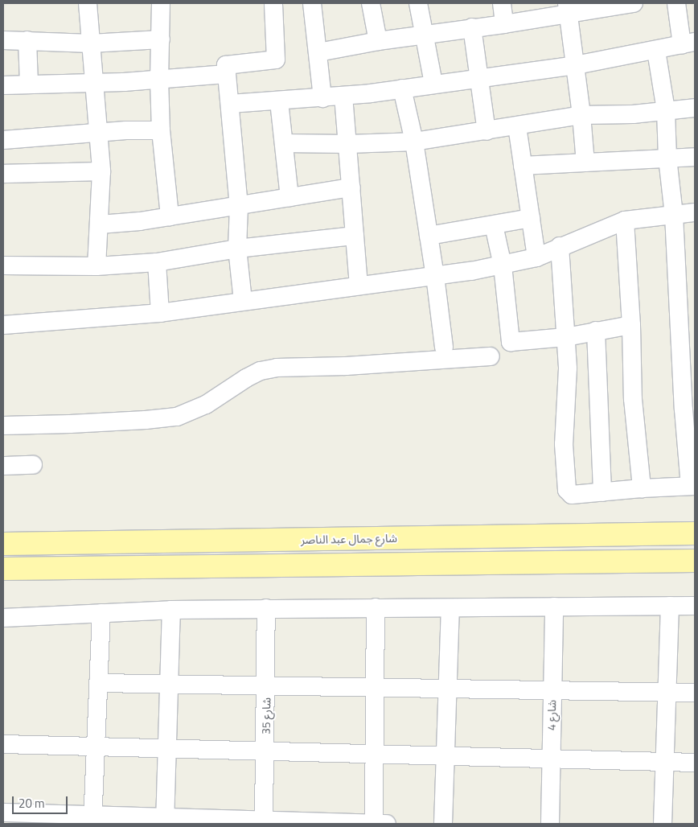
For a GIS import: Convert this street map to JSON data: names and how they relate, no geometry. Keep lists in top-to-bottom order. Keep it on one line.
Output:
{"streets":{"main road":["شارع جمال عبد الناصر"],"street":["شارع 4","شارع 35"]},"scale_bar":"20 m"}
